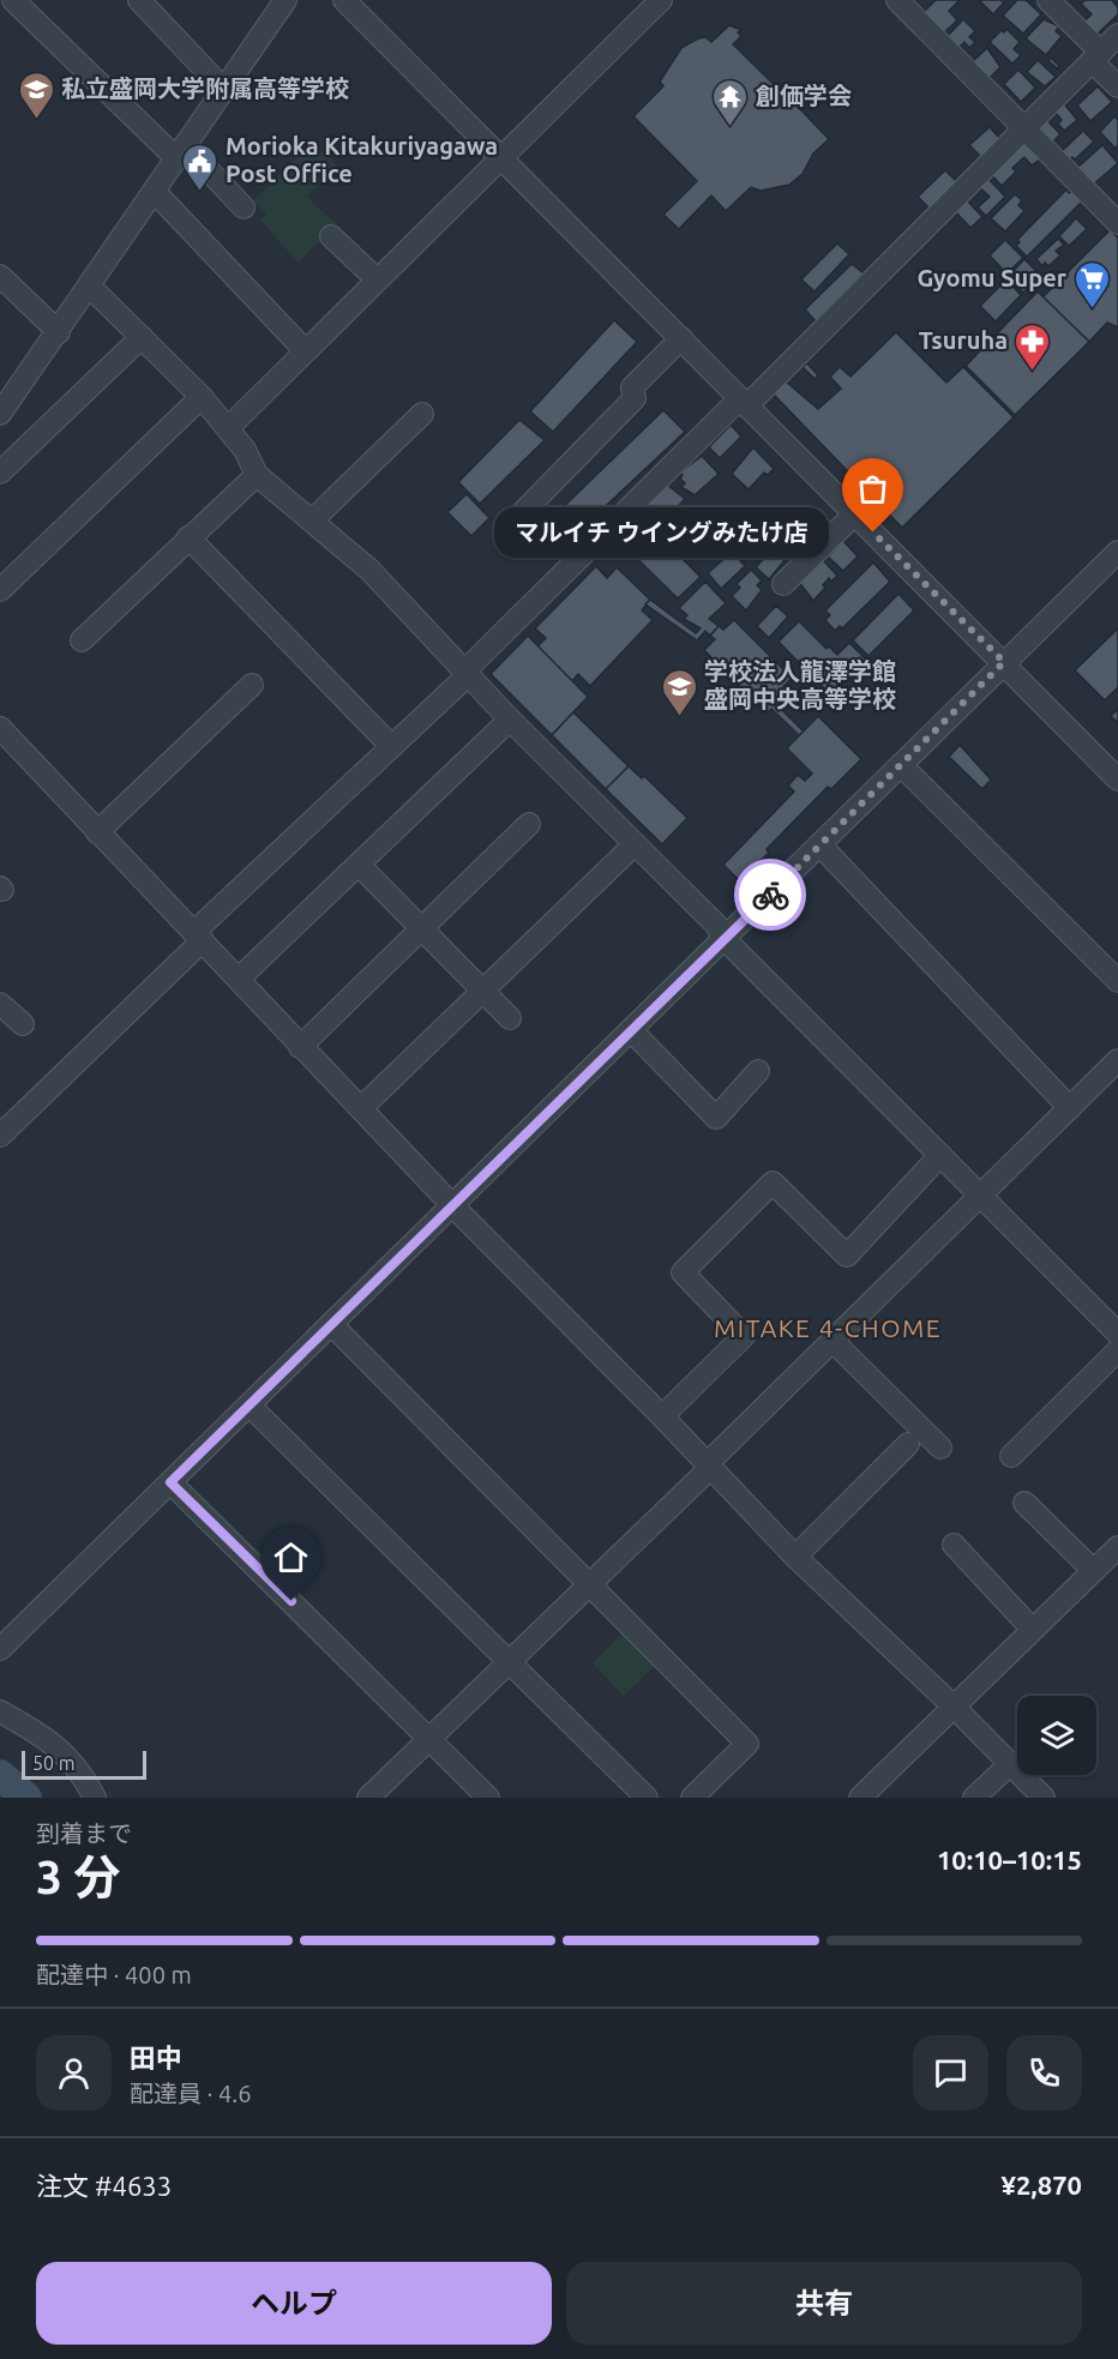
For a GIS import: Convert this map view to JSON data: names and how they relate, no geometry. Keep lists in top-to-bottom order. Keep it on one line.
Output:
{"districts":["MITAKE 4-CHOME"],"places":{"school or university":["私立盛岡大学附属高等学校","学校法人龍澤学館 盛岡中央高等学校"],"temple":["創価学会"],"public building":["Morioka Kitakuriyagawa Post Office"],"supermarket":["Gyomu Super"],"pharmacy":["Tsuruha"],"other":["マルイチ ウイングみたけ店"]},"scale_bar":"50 m","page":{"bubble":"マルイチ ウイングみたけ店","scale":"50 m","heading":["3 分","到着まで","10:10–10:15"],"panel":["田中","配達員 · 4.6","注文 #4633","¥2,870"],"bar":"配達中 · 400 m","buttons":["ヘルプ","共有"]}}
